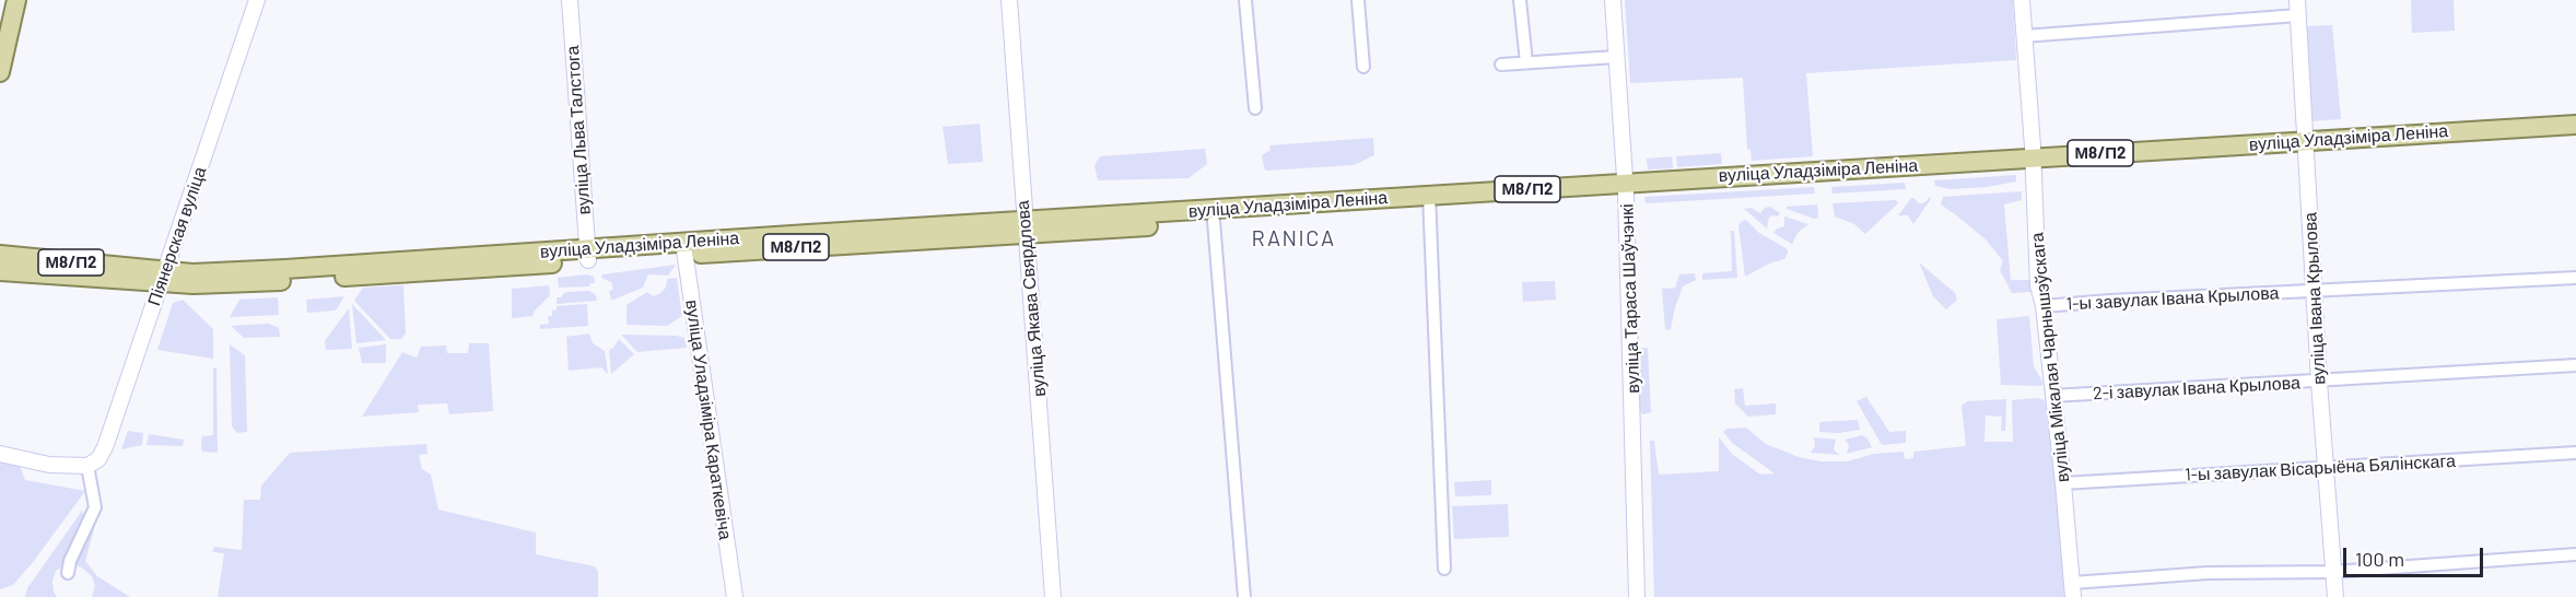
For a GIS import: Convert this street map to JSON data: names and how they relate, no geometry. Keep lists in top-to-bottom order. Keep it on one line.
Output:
{"streets":{"main road":["вуліца Уладзіміра Леніна","М8/П2"],"street":["вуліца Льва Талстога","Піянерская вуліца","вуліца Якава Свярдлова","вуліца Тараса Шаўчэнкі","1-ы завулак Івана Крылова","вуліца Івана Крылова","вуліца Мікалая Чарнышэўскага","2-і завулак Івана Крылова","вуліца Уладзіміра Караткевіча","1-ы завулак Вісарыёна Бялінскага"]},"crossings":[["вуліца Льва Талстога","вуліца Уладзіміра Леніна"],["вуліца Уладзіміра Леніна","Піянерская вуліца"],["вуліца Уладзіміра Леніна","вуліца Якава Свярдлова"],["вуліца Уладзіміра Леніна","вуліца Тараса Шаўчэнкі"],["вуліца Уладзіміра Леніна","вуліца Івана Крылова"],["вуліца Уладзіміра Леніна","вуліца Мікалая Чарнышэўскага"],["вуліца Уладзіміра Леніна","вуліца Уладзіміра Караткевіча"],["1-ы завулак Івана Крылова","вуліца Івана Крылова"],["1-ы завулак Івана Крылова","вуліца Мікалая Чарнышэўскага"],["вуліца Івана Крылова","2-і завулак Івана Крылова"],["вуліца Івана Крылова","1-ы завулак Вісарыёна Бялінскага"],["вуліца Мікалая Чарнышэўскага","2-і завулак Івана Крылова"],["вуліца Мікалая Чарнышэўскага","1-ы завулак Вісарыёна Бялінскага"]],"districts":["RANICA"],"scale_bar":"100 m"}
